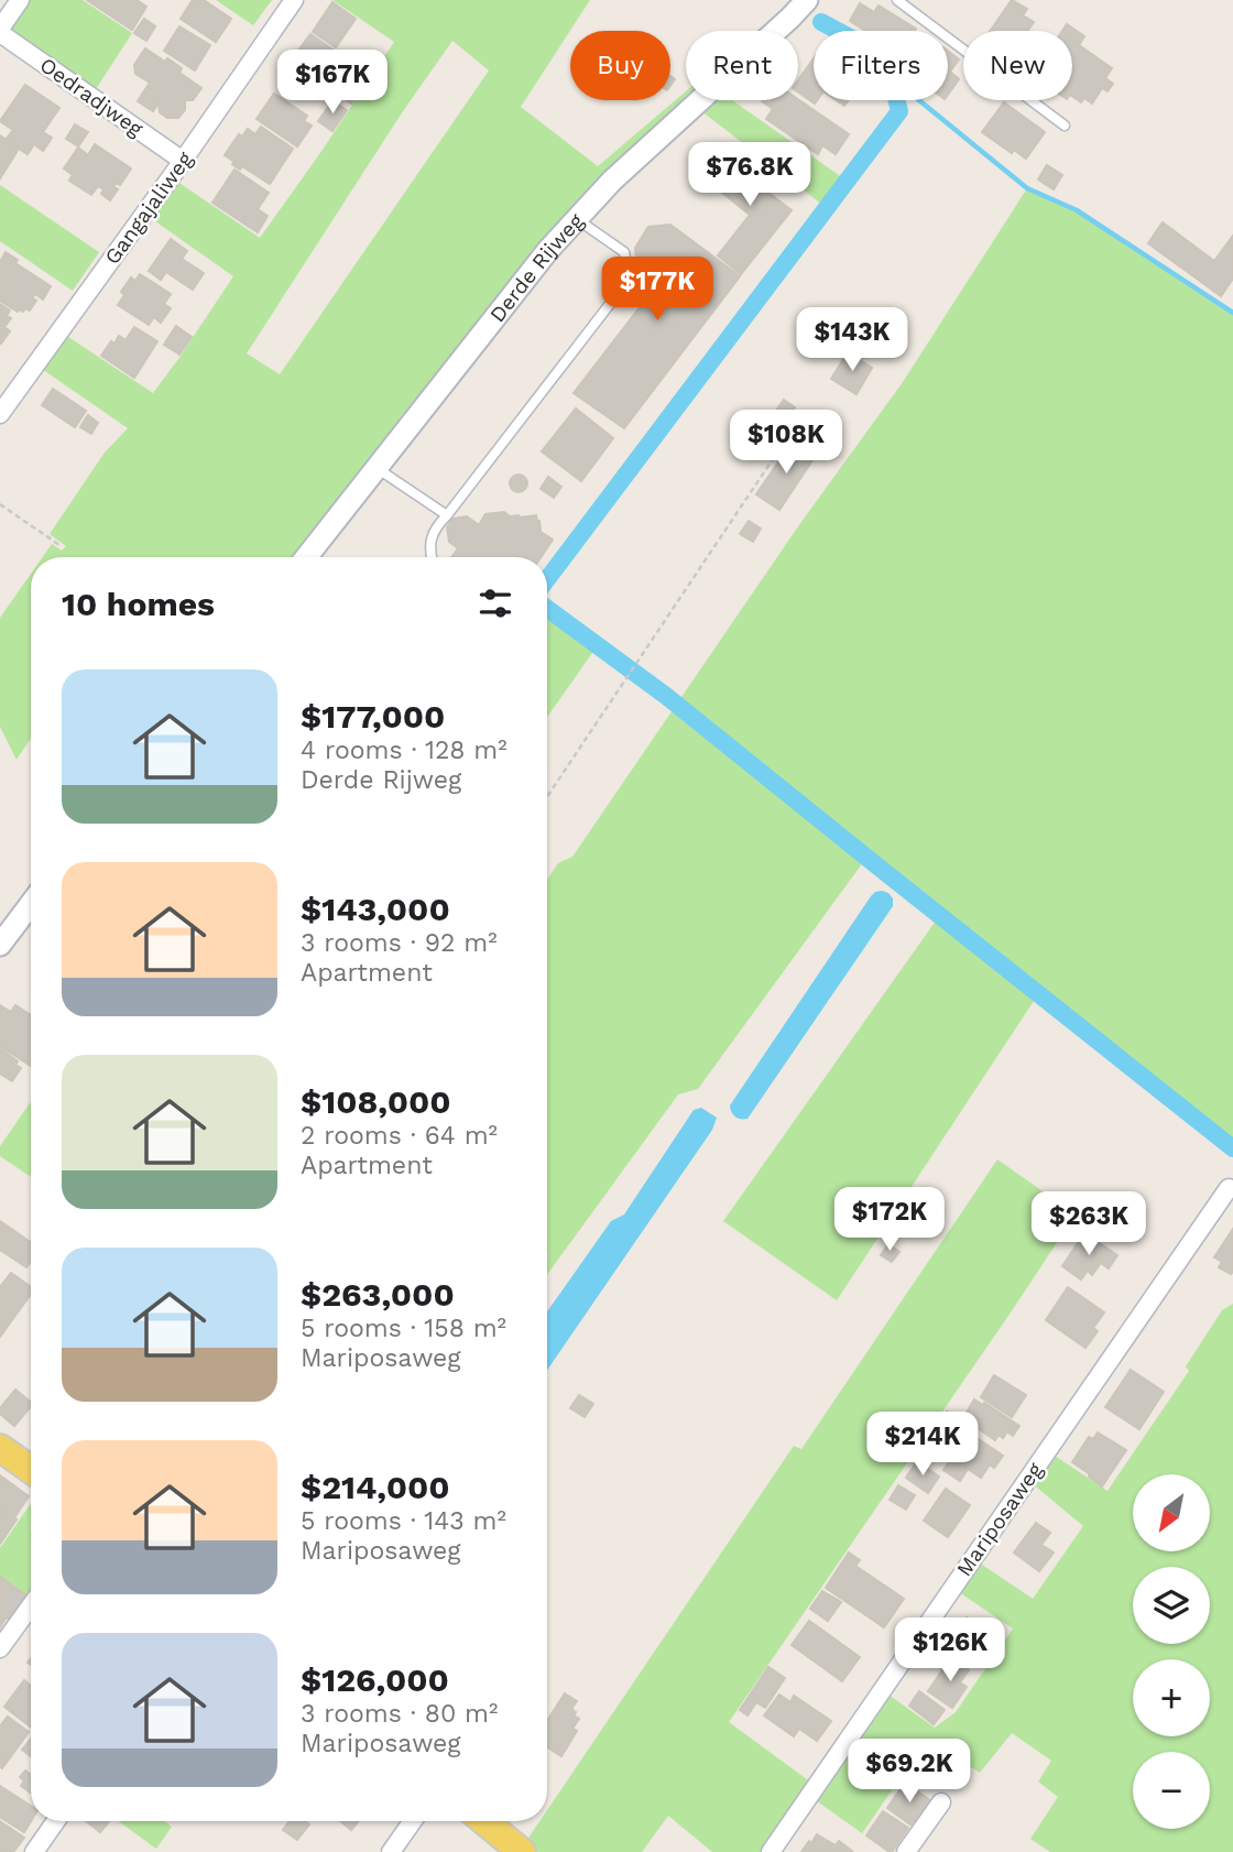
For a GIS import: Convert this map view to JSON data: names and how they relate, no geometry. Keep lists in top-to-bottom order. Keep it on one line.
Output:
{"streets":{"street":["Oedradjweg","Gangajaliweg","Derde Rijweg","Mariposaweg"]},"crossings":[["Oedradjweg","Gangajaliweg"]],"north":"bottom left","page":{"chip":["Buy","Rent","Filters","New"],"price":["$167K","$76.8K","$177K","$143K","$108K","$172K","$263K","$214K","$126K","$69.2K"],"heading":"10 homes","list":[{"name":"$177,000","note":"4 rooms · 128 m² · Derde Rijweg"},{"name":"$143,000","note":"3 rooms · 92 m² · Apartment"},{"name":"$108,000","note":"2 rooms · 64 m² · Apartment"},{"name":"$263,000","note":"5 rooms · 158 m² · Mariposaweg"},{"name":"$214,000","note":"5 rooms · 143 m² · Mariposaweg"},{"name":"$126,000","note":"3 rooms · 80 m² · Mariposaweg"}],"map_buttons":["+","−"]}}
